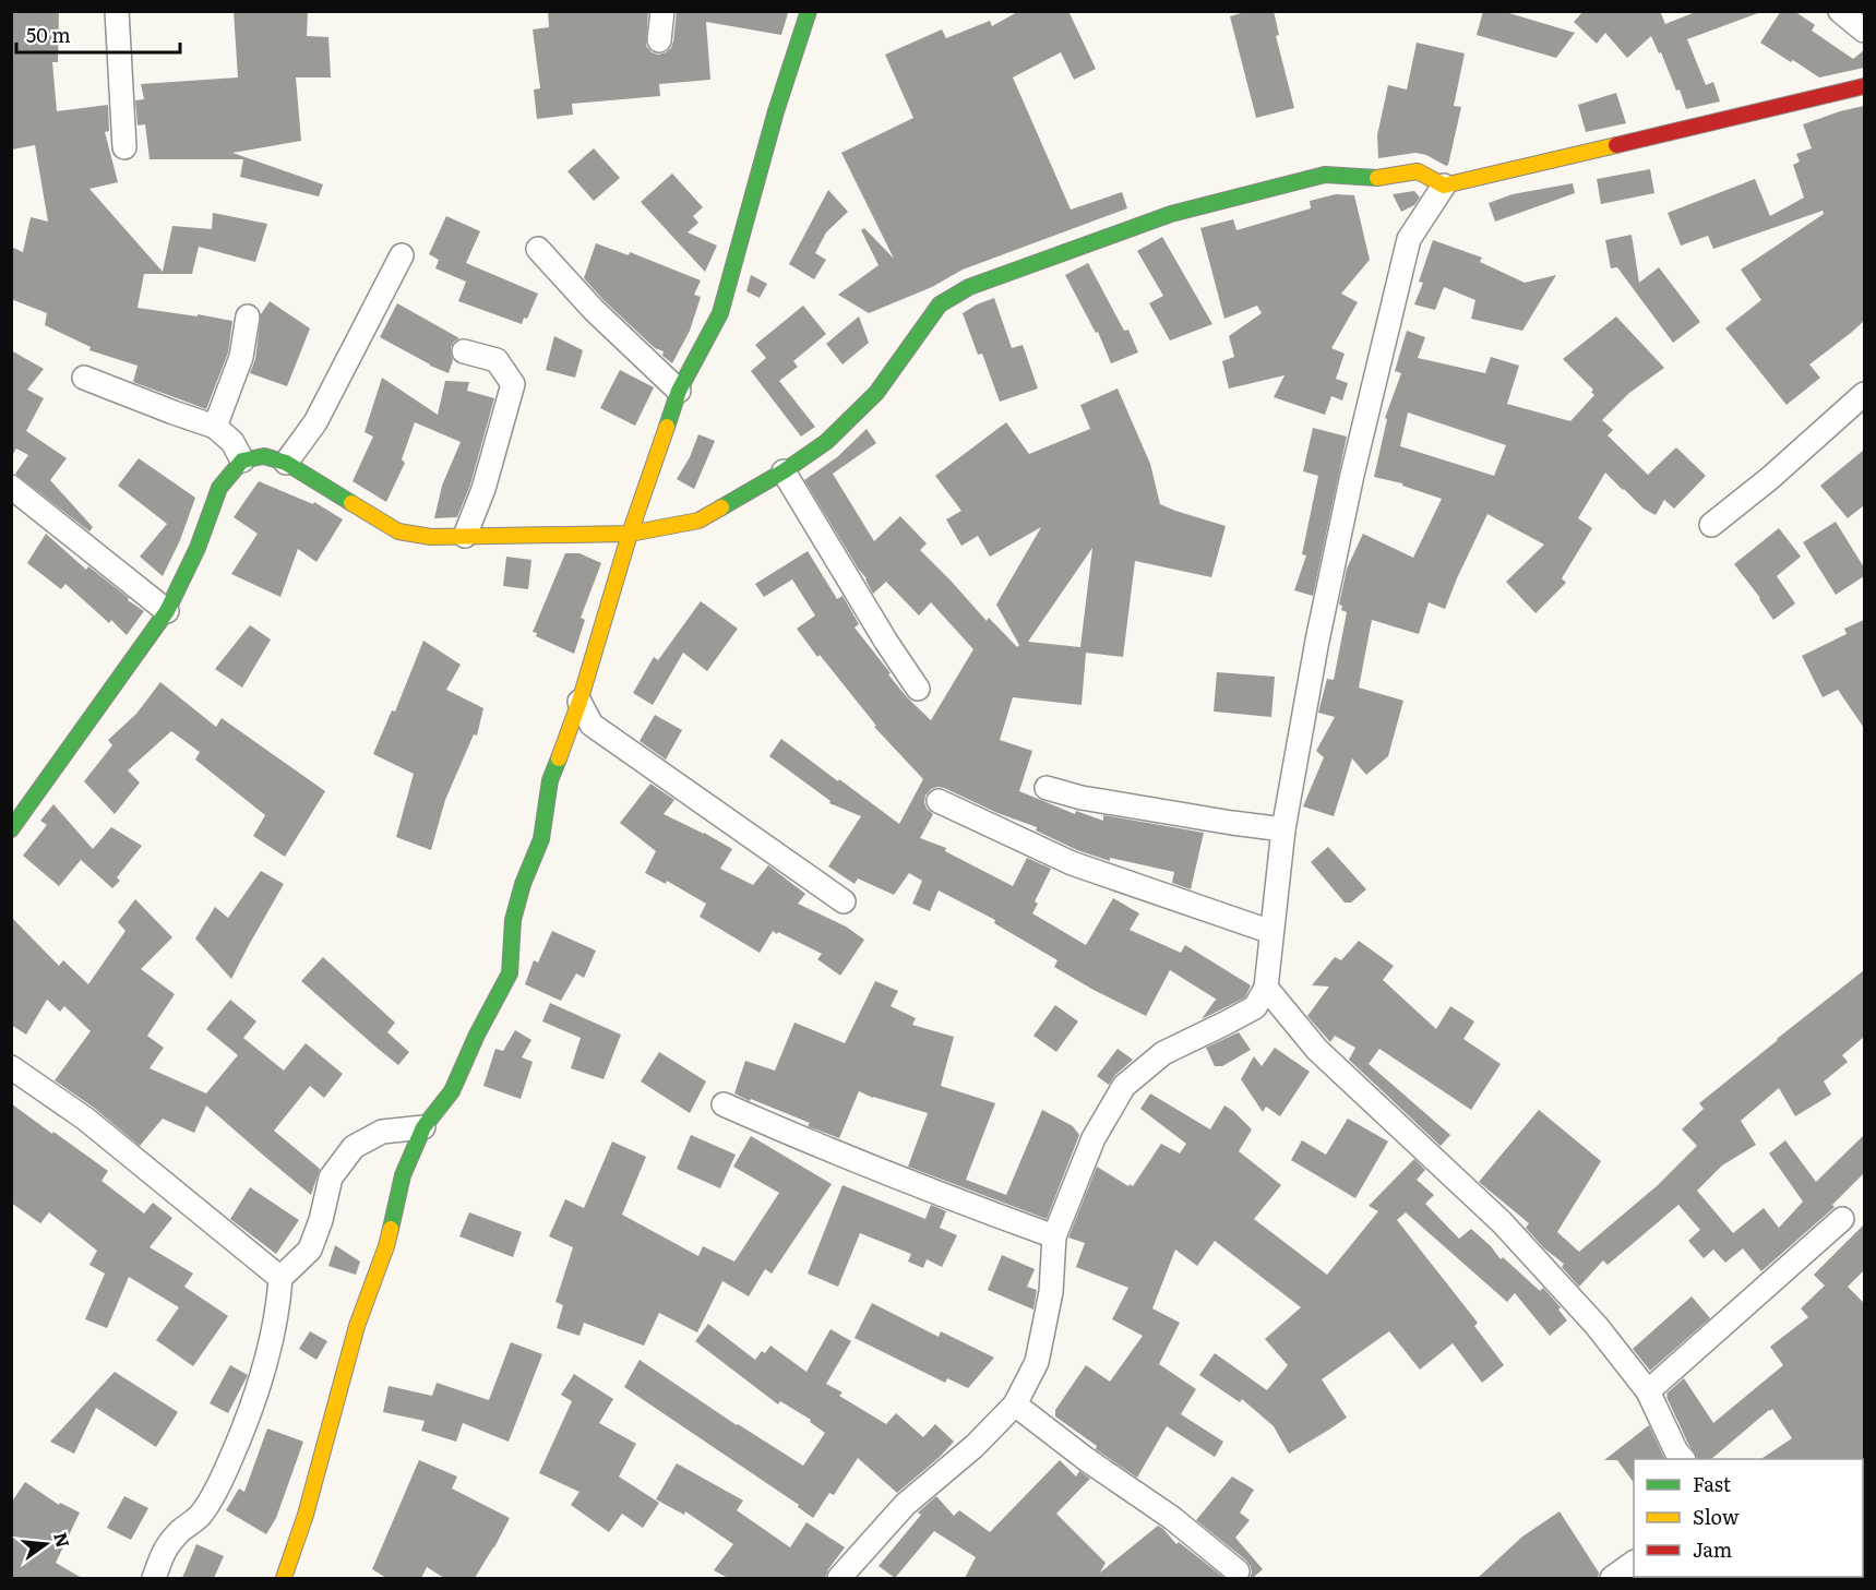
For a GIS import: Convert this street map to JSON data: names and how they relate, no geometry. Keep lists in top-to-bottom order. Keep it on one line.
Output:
{"legend":["Fast","Slow","Jam"],"scale_bar":"50 m","north":"right"}
